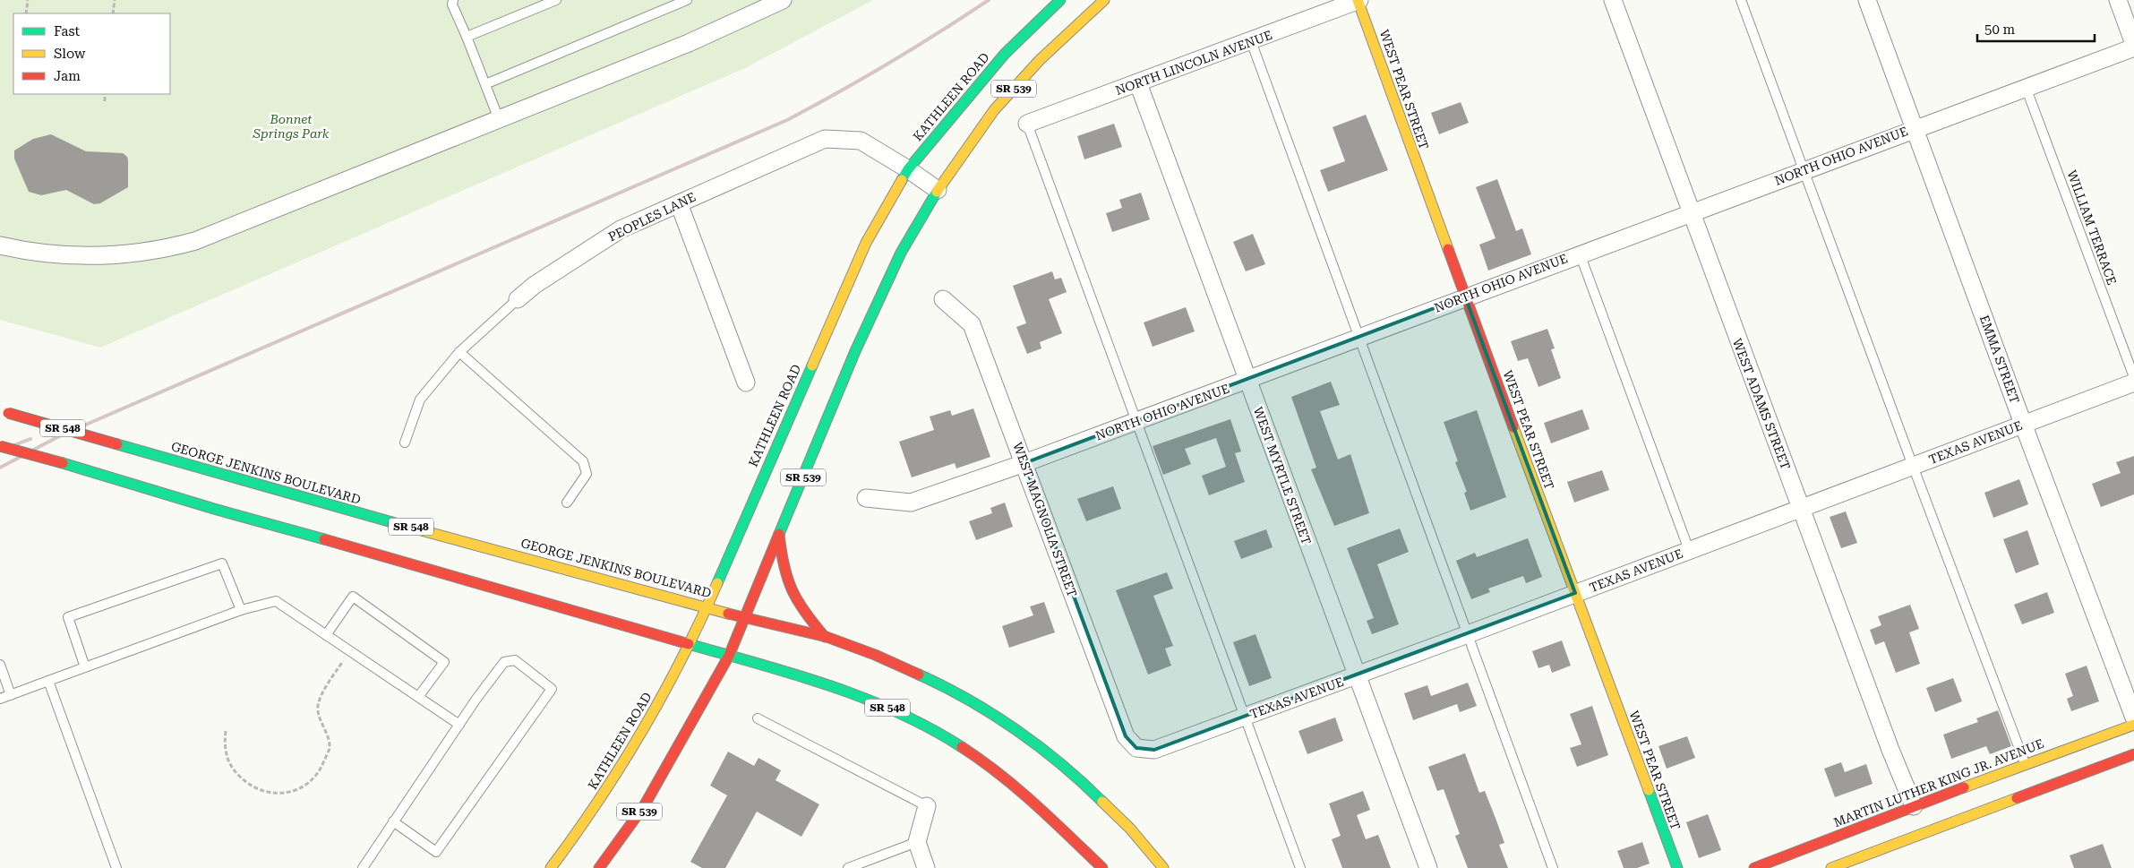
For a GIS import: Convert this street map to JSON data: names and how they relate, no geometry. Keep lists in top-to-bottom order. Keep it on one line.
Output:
{"streets":{"main road":["SR 539","WEST PEAR STREET","KATHLEEN ROAD","SR 548","GEORGE JENKINS BOULEVARD","MARTIN LUTHER KING JR. AVENUE"],"street":["NORTH LINCOLN AVENUE","NORTH OHIO AVENUE","PEOPLES LANE","EMMA STREET","WEST ADAMS STREET","TEXAS AVENUE","WEST MYRTLE STREET","WEST MAGNOLIA STREET"],"lane":["WILLIAM TERRACE"]},"crossings":[["NORTH LINCOLN AVENUE","WEST PEAR STREET"],["NORTH LINCOLN AVENUE","WEST MYRTLE STREET"],["SR 539","PEOPLES LANE"],["SR 539","SR 548"],["SR 539","GEORGE JENKINS BOULEVARD"],["WEST PEAR STREET","NORTH OHIO AVENUE"],["WEST PEAR STREET","TEXAS AVENUE"],["KATHLEEN ROAD","PEOPLES LANE"],["KATHLEEN ROAD","SR 548"],["KATHLEEN ROAD","GEORGE JENKINS BOULEVARD"],["NORTH OHIO AVENUE","WILLIAM TERRACE"],["NORTH OHIO AVENUE","EMMA STREET"],["NORTH OHIO AVENUE","WEST ADAMS STREET"],["NORTH OHIO AVENUE","WEST MYRTLE STREET"],["NORTH OHIO AVENUE","WEST MAGNOLIA STREET"],["EMMA STREET","TEXAS AVENUE"],["WEST ADAMS STREET","TEXAS AVENUE"],["WEST ADAMS STREET","MARTIN LUTHER KING JR. AVENUE"],["TEXAS AVENUE","WEST MYRTLE STREET"],["TEXAS AVENUE","WEST MAGNOLIA STREET"]],"parks":["Bonnet Springs Park"],"legend":["Fast","Slow","Jam"],"scale_bar":"50 m"}
